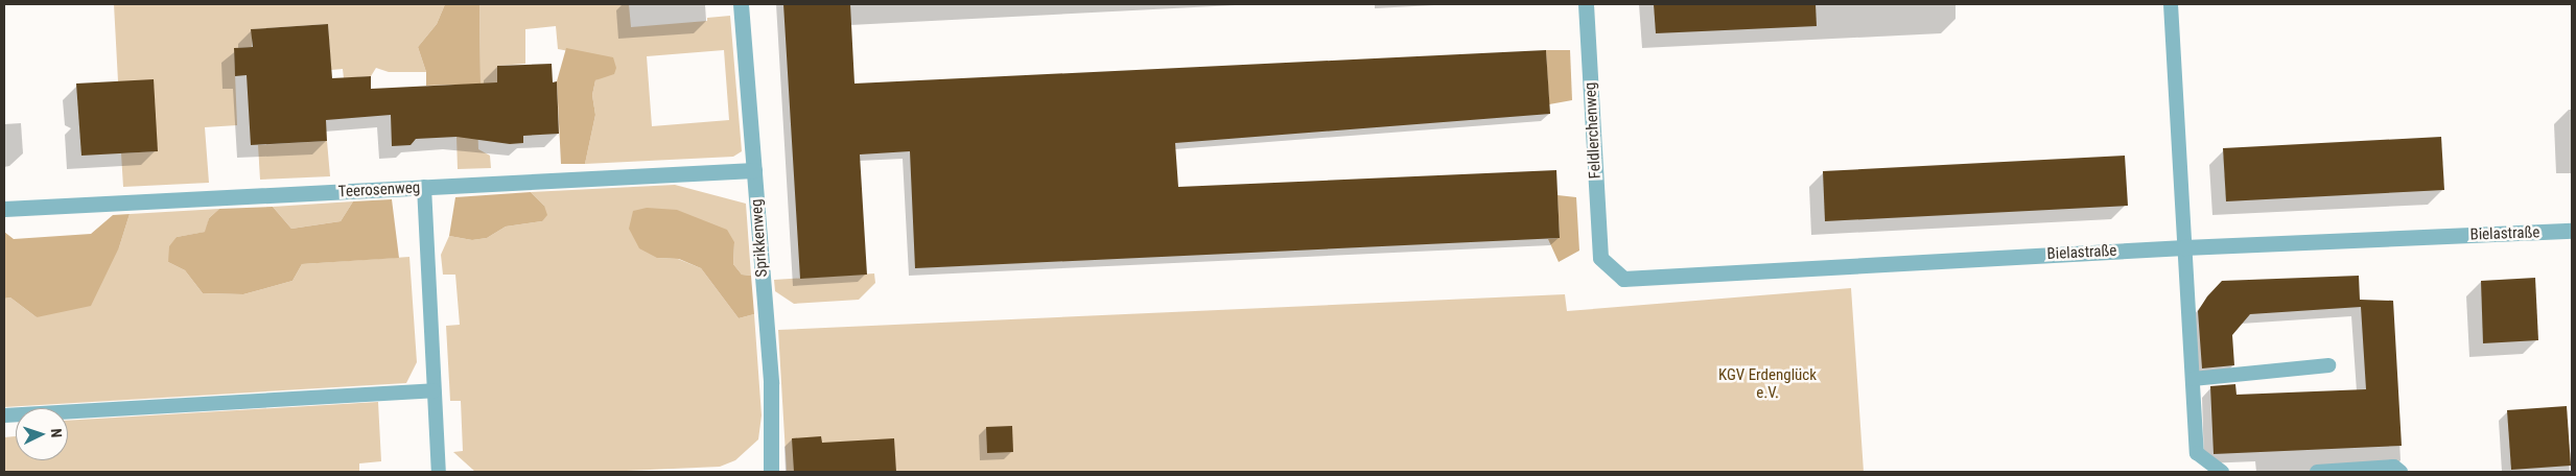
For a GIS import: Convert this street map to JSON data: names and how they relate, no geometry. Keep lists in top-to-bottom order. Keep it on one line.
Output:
{"streets":{"street":["Feldlerchenweg","Teerosenweg","Bielastraße","Sprikkenweg"]},"crossings":[["Feldlerchenweg","Bielastraße"],["Teerosenweg","Sprikkenweg"]],"parks":["KGV Erdenglück e.V."],"north":"right"}
